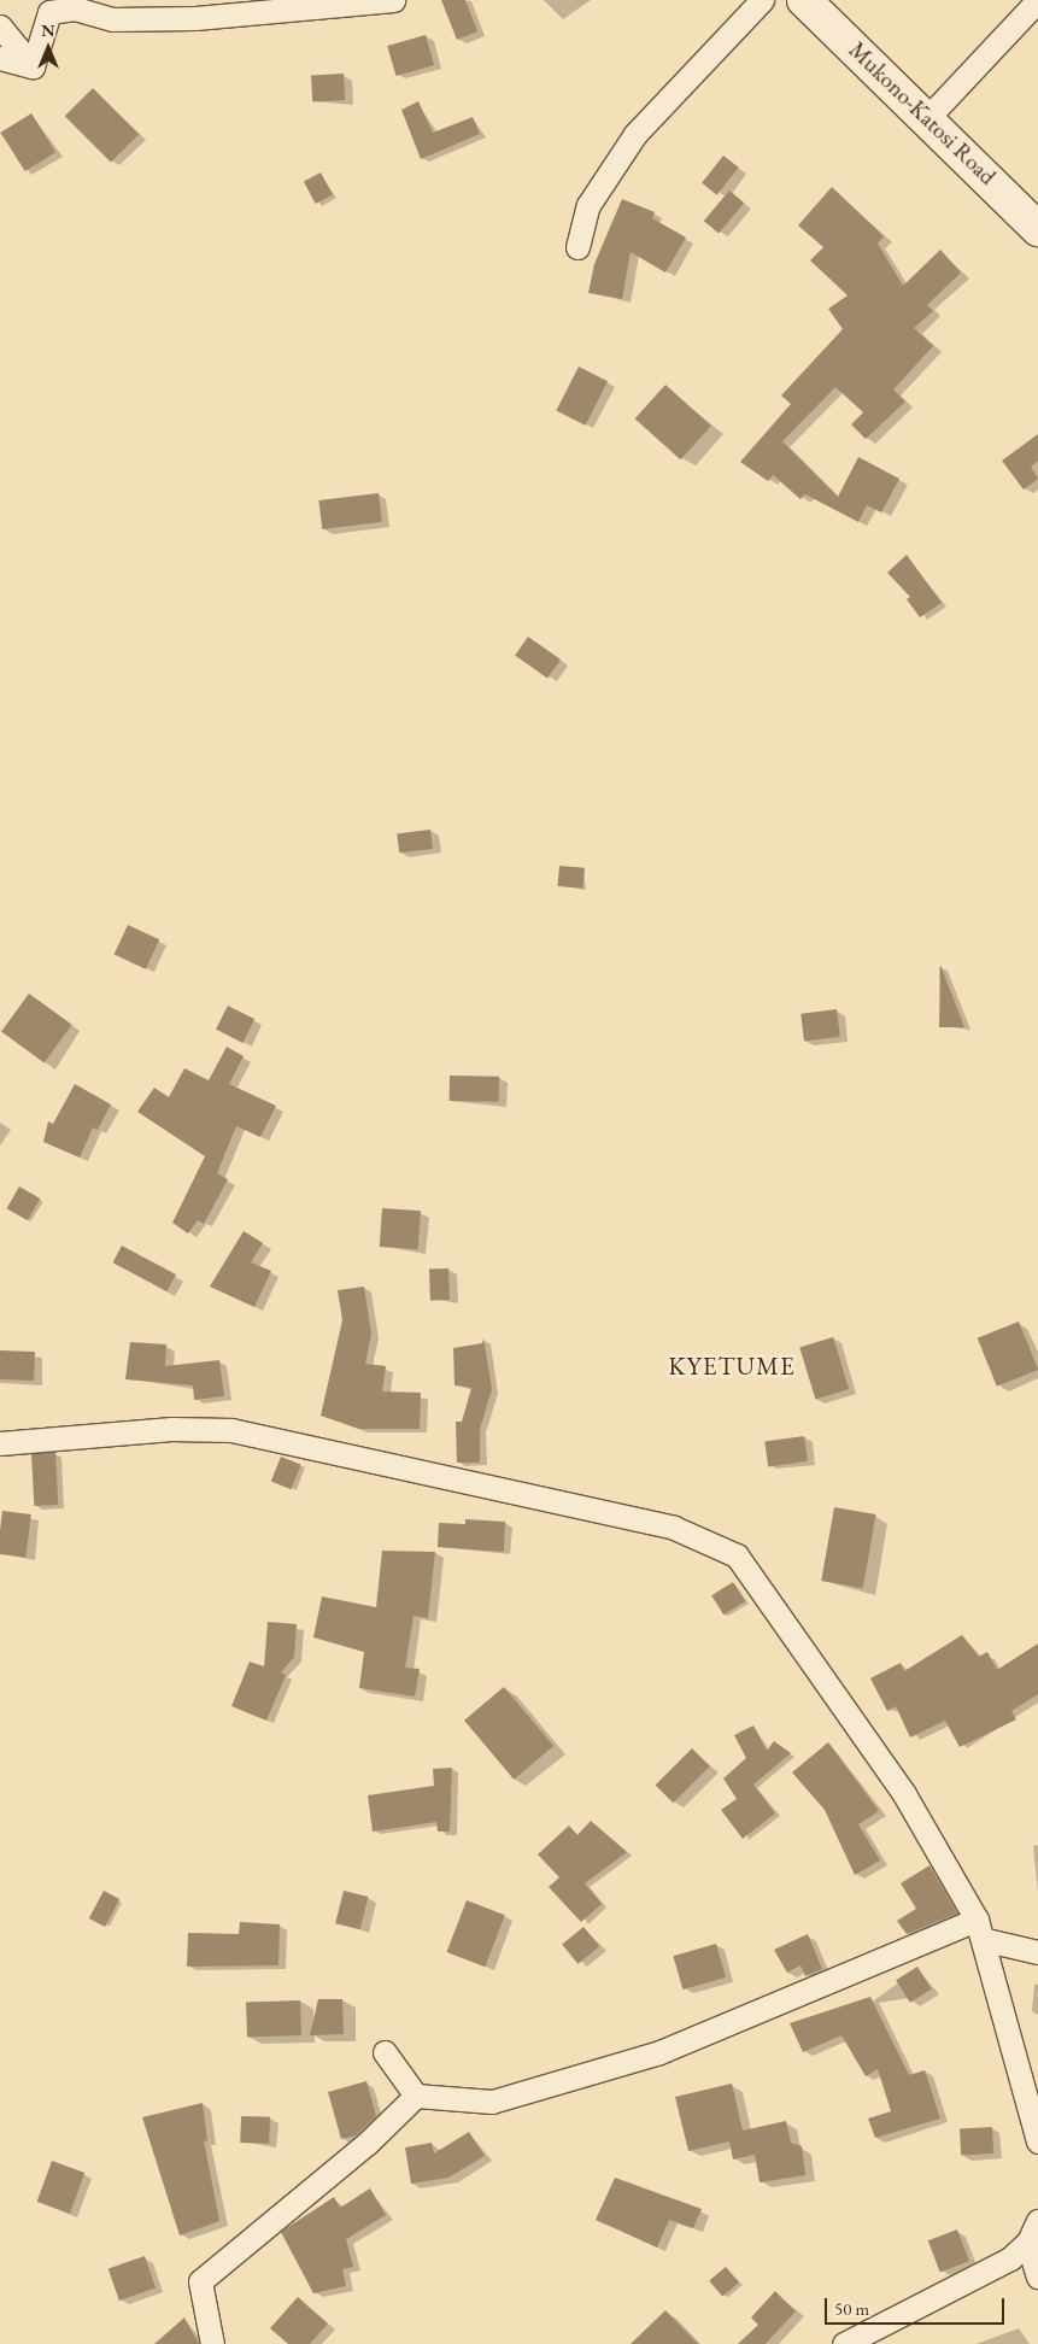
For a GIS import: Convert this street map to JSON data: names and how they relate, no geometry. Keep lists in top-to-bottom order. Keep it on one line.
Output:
{"streets":{"main road":["Mukono-Katosi Road"]},"districts":["KYETUME"],"scale_bar":"50 m","north":"top"}
